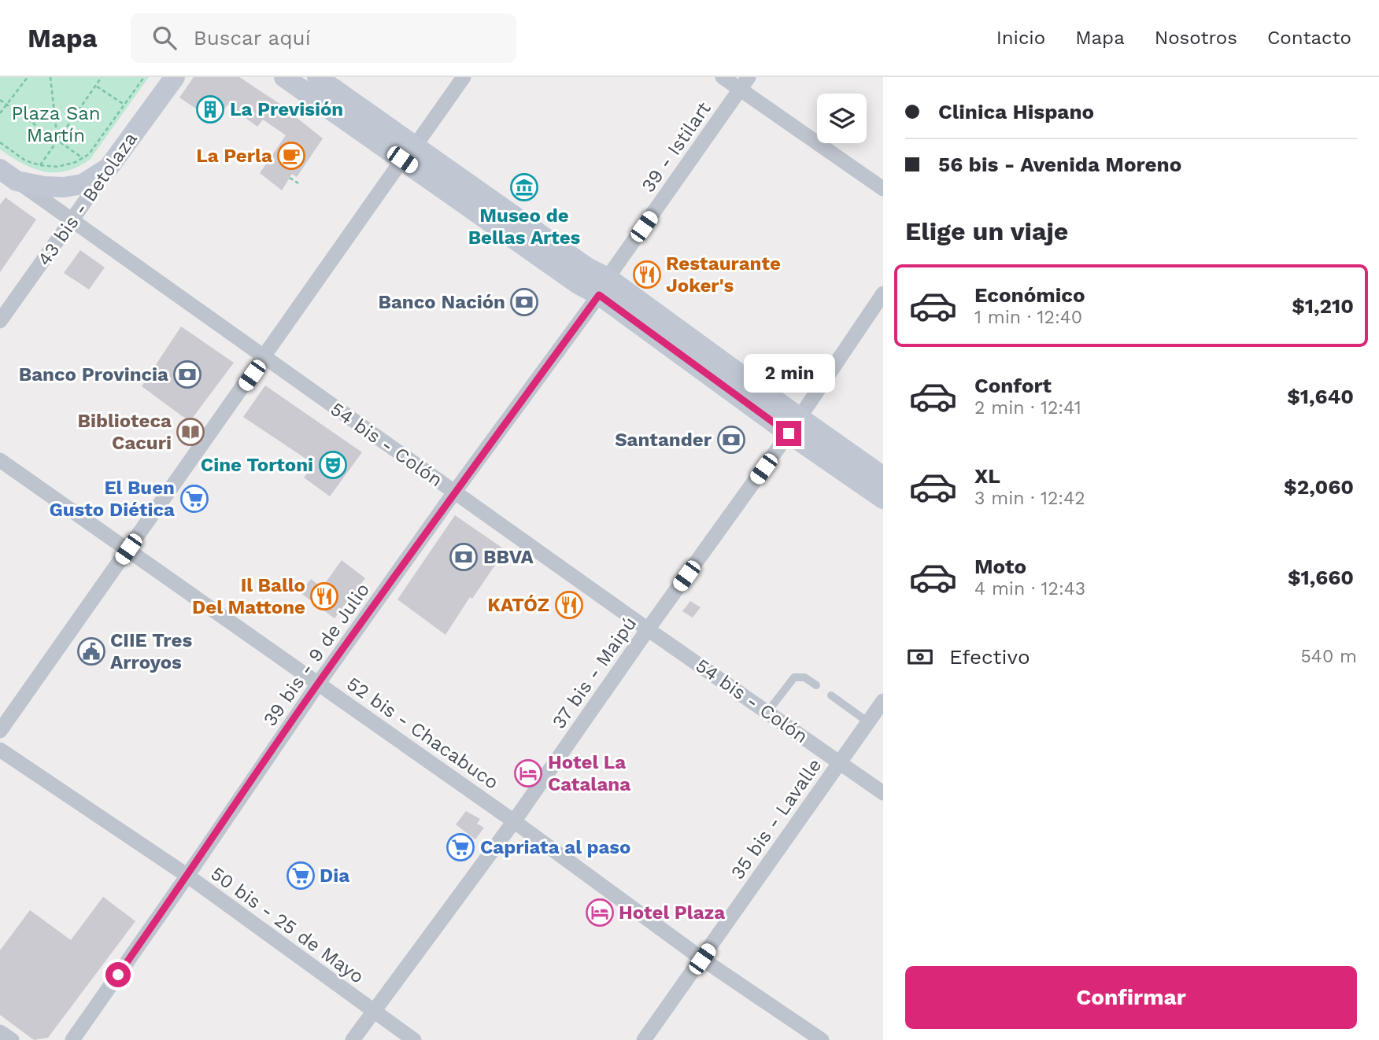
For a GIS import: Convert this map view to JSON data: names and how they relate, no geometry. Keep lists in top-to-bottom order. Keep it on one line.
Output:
{"streets":{"main road":["43 bis - Betolaza"],"street":["39 - Istilart","54 bis - Colón","39 bis - 9 de Julio","37 bis - Maipú","52 bis - Chacabuco","35 bis - Lavalle","50 bis - 25 de Mayo"]},"crossings":[["39 - Istilart","39 bis - 9 de Julio"],["43 bis - Betolaza","54 bis - Colón"],["54 bis - Colón","39 bis - 9 de Julio"],["54 bis - Colón","37 bis - Maipú"],["54 bis - Colón","35 bis - Lavalle"],["39 bis - 9 de Julio","52 bis - Chacabuco"],["39 bis - 9 de Julio","50 bis - 25 de Mayo"],["37 bis - Maipú","52 bis - Chacabuco"],["37 bis - Maipú","50 bis - 25 de Mayo"],["52 bis - Chacabuco","35 bis - Lavalle"]],"parks":["Plaza San Martín"],"places":{"building":["La Previsión"],"cafe":["La Perla"],"museum":["Museo de Bellas Artes"],"restaurant":["Restaurante Joker's","Il Ballo Del Mattone","KATÓZ"],"bank":["Banco Nación","Banco Provincia","Santander","BBVA"],"library":["Biblioteca Cacuri"],"theatre":["Cine Tortoni"],"supermarket":["El Buen Gusto Diética","Capriata al paso","Dia"],"public building":["CIIE Tres Arroyos"],"hotel":["Hotel La Catalana","Hotel Plaza"]},"page":{"header":"Mapa","search":"Buscar aquí","nav":["Inicio","Mapa","Nosotros","Contacto"],"banner":["Clinica Hispano","56 bis - Avenida Moreno"],"heading":"Elige un viaje","list":[{"name":"Económico","note":"1 min · 12:40","value":"$1,210"},{"name":"Confort","note":"2 min · 12:41","value":"$1,640"},{"name":"XL","note":"3 min · 12:42","value":"$2,060"},{"name":"Moto","note":"4 min · 12:43","value":"$1,660"}],"bubble":"2 min","pay":["Efectivo","540 m"],"buttons":"Confirmar"}}
